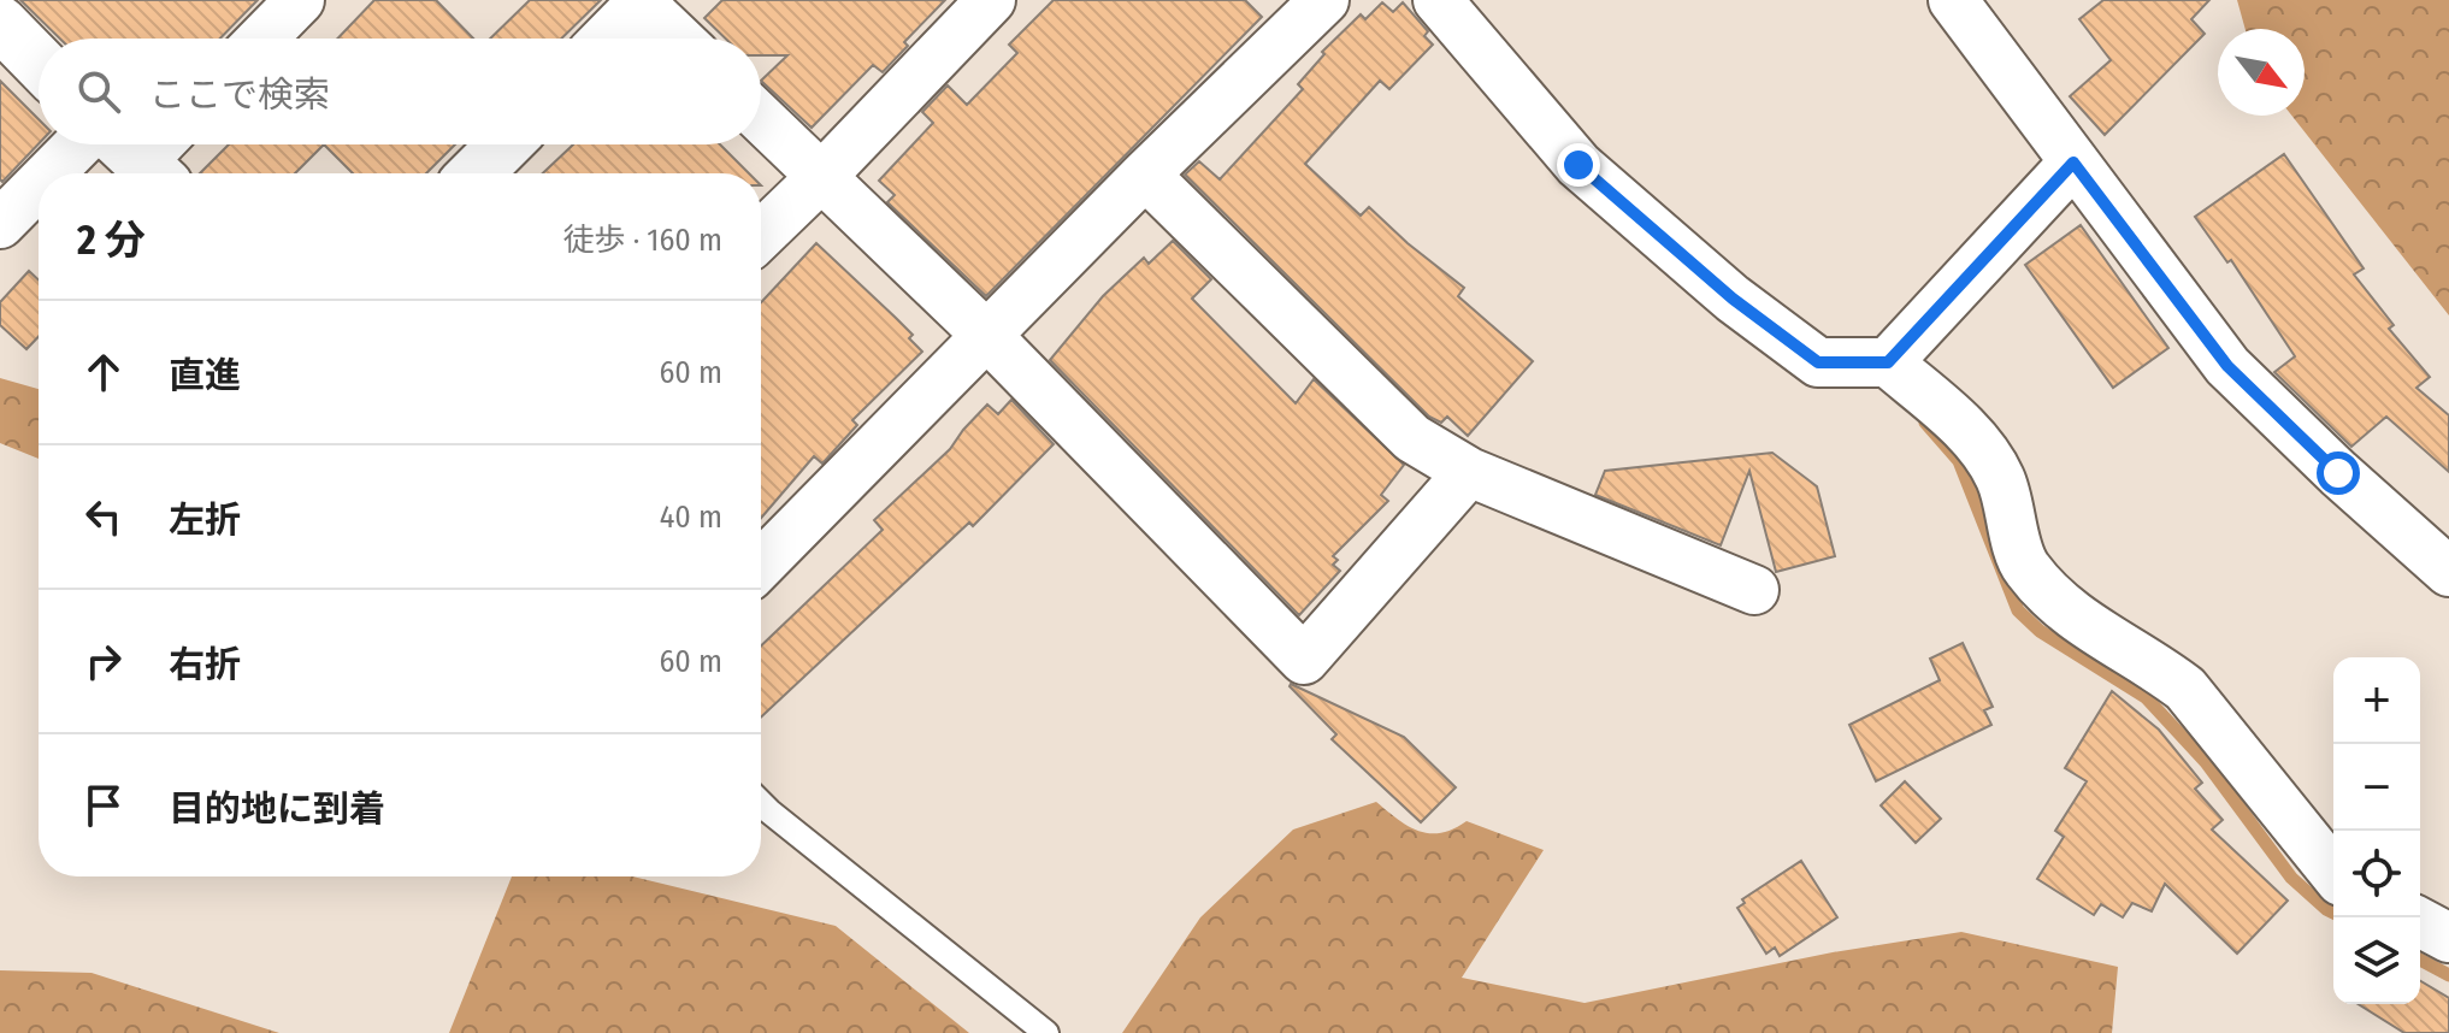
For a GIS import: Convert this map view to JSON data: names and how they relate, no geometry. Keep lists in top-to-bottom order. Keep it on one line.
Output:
{"north":"bottom right","page":{"search":"ここで検索","heading":["2 分","徒歩 · 160 m"],"list":[["直進","60 m"],["左折","40 m"],["右折","60 m"],"目的地に到着"],"map_buttons":["+","−"]}}
